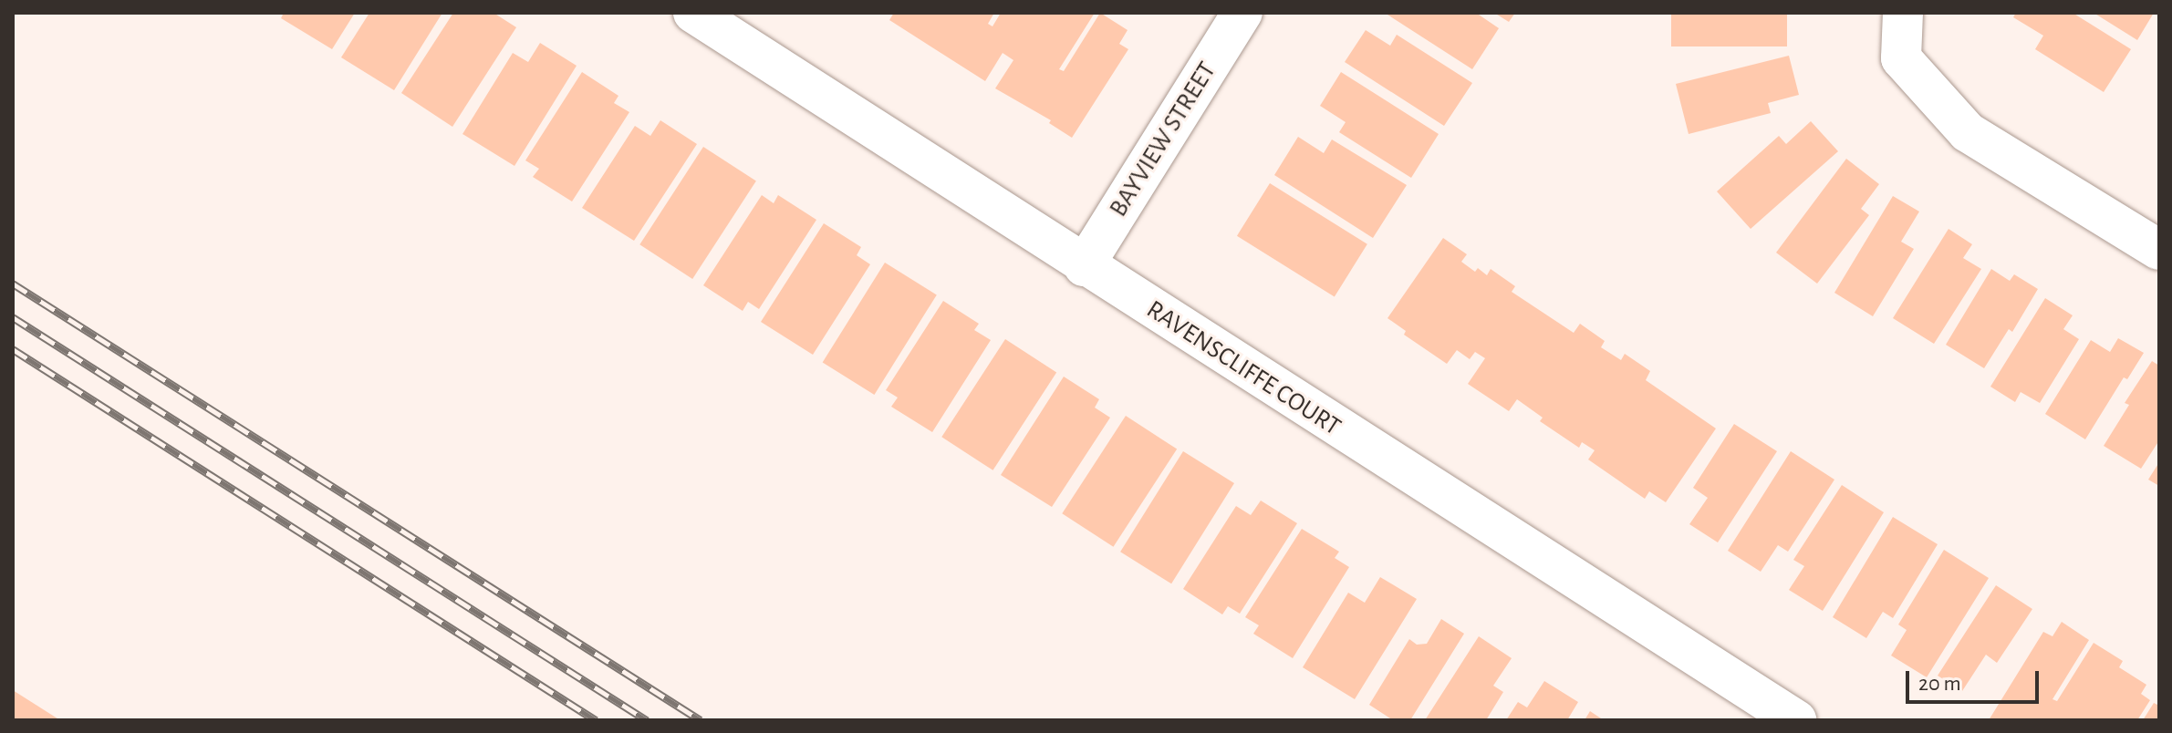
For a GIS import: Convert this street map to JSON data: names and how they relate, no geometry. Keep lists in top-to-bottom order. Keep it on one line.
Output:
{"streets":{"street":["BAYVIEW STREET","RAVENSCLIFFE COURT"]},"crossings":[["BAYVIEW STREET","RAVENSCLIFFE COURT"]],"scale_bar":"20 m"}
